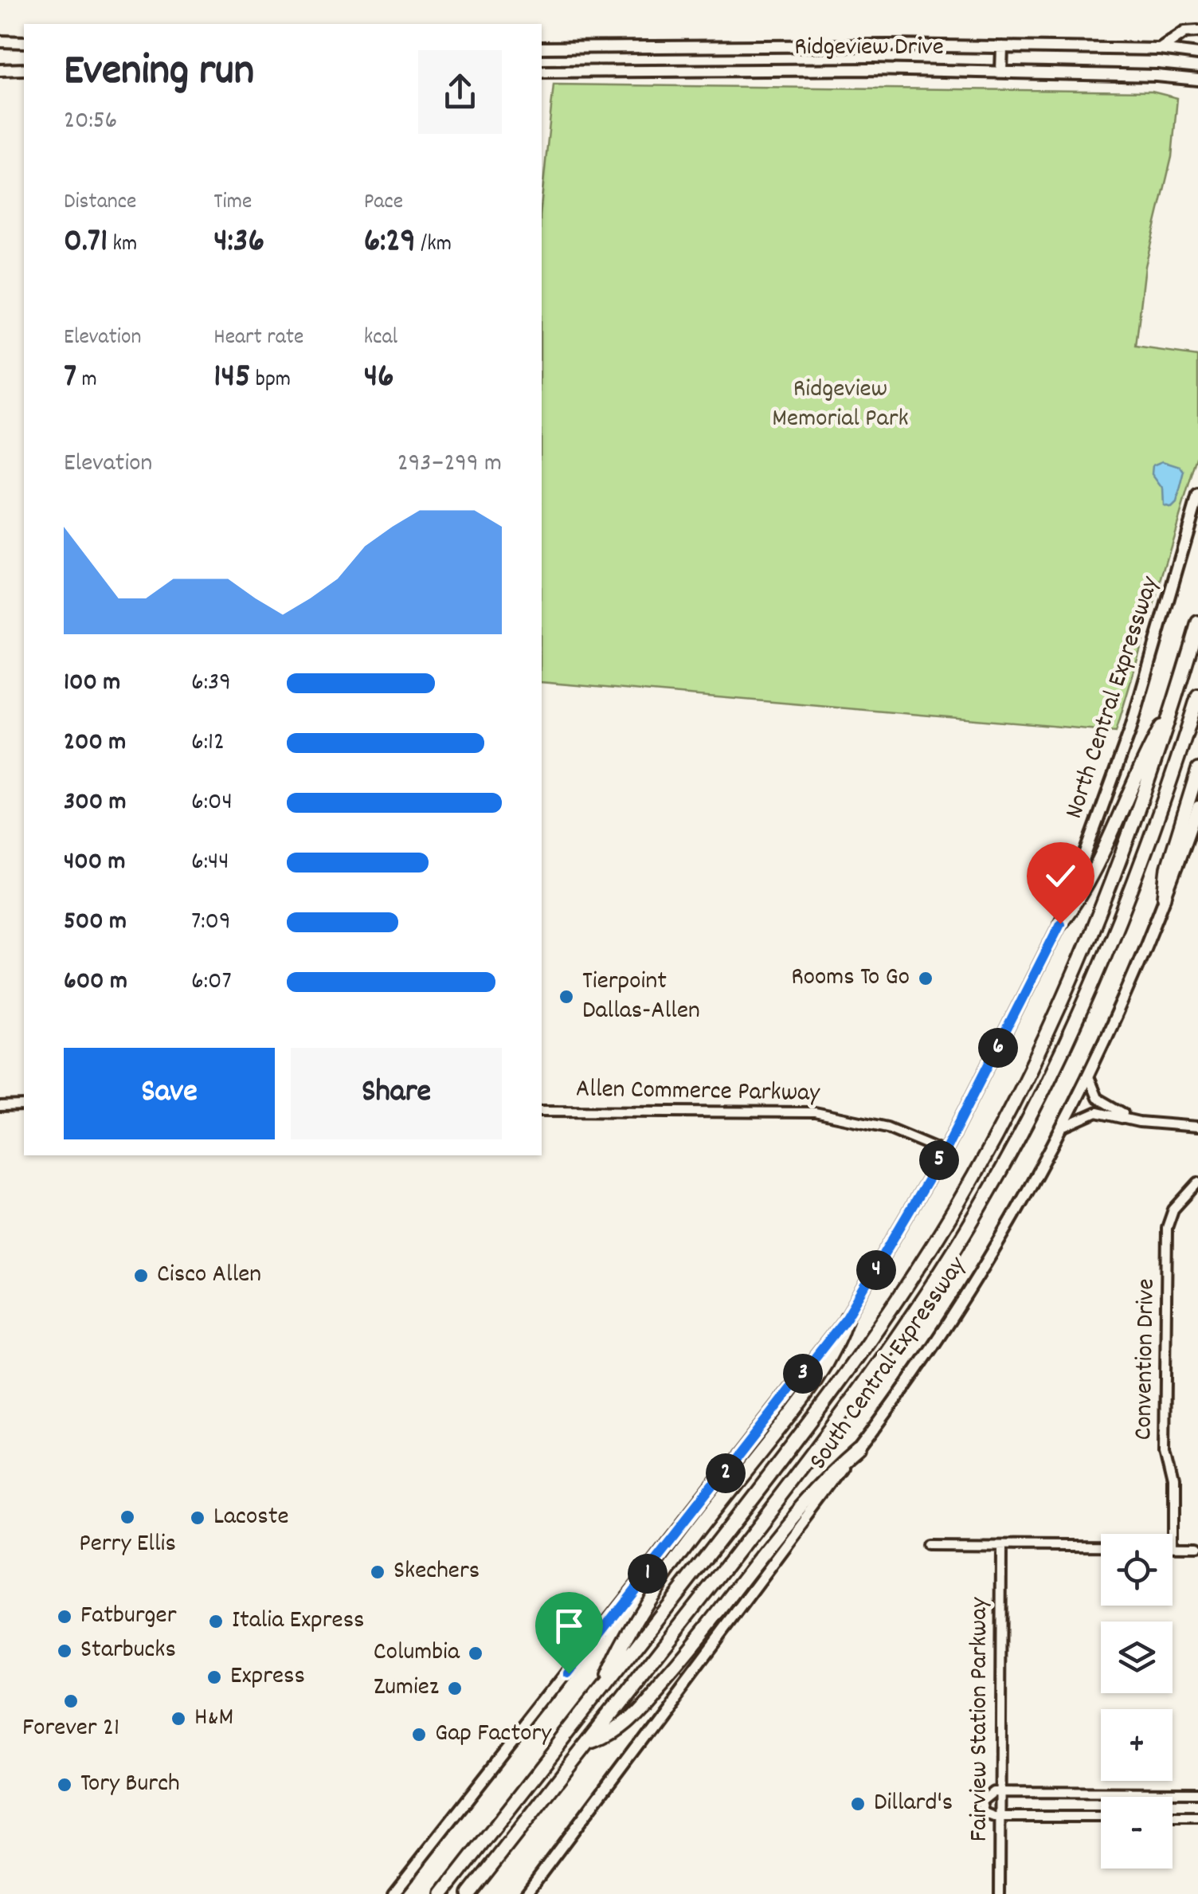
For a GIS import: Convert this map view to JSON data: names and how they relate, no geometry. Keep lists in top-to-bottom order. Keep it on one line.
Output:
{"streets":{"main road":["Ridgeview Drive","North Central Expressway","South Central Expressway"],"street":["Allen Commerce Parkway","Convention Drive","Fairview Station Parkway"]},"crossings":[["North Central Expressway","Allen Commerce Parkway"]],"parks":["Ridgeview Memorial Park"],"places":["Rooms To Go","Tierpoint Dallas-Allen","Cisco Allen","Perry Ellis","Lacoste","Skechers","Fatburger","Italia Express","Starbucks","Columbia","Express","Zumiez","Forever 21","H&M","Gap Factory","Tory Burch","Dillard's"],"page":{"heading":["Evening run","20:56"],"stats":[["Distance","0.71 km"],["Time","4:36"],["Pace","6:29 /km"],["Elevation","7 m"],["Heart rate","145 bpm"],["kcal","46"]],"chart":["Elevation","293–299 m"],"list":[{"name":"100 m","note":"6:39"},{"name":"200 m","note":"6:12"},{"name":"300 m","note":"6:04"},{"name":"400 m","note":"6:44"},{"name":"500 m","note":"7:09"},{"name":"600 m","note":"6:07"}],"pins":["6","5","4","3","2","1"],"buttons":["Save","Share"],"map_buttons":["+","−"]}}
